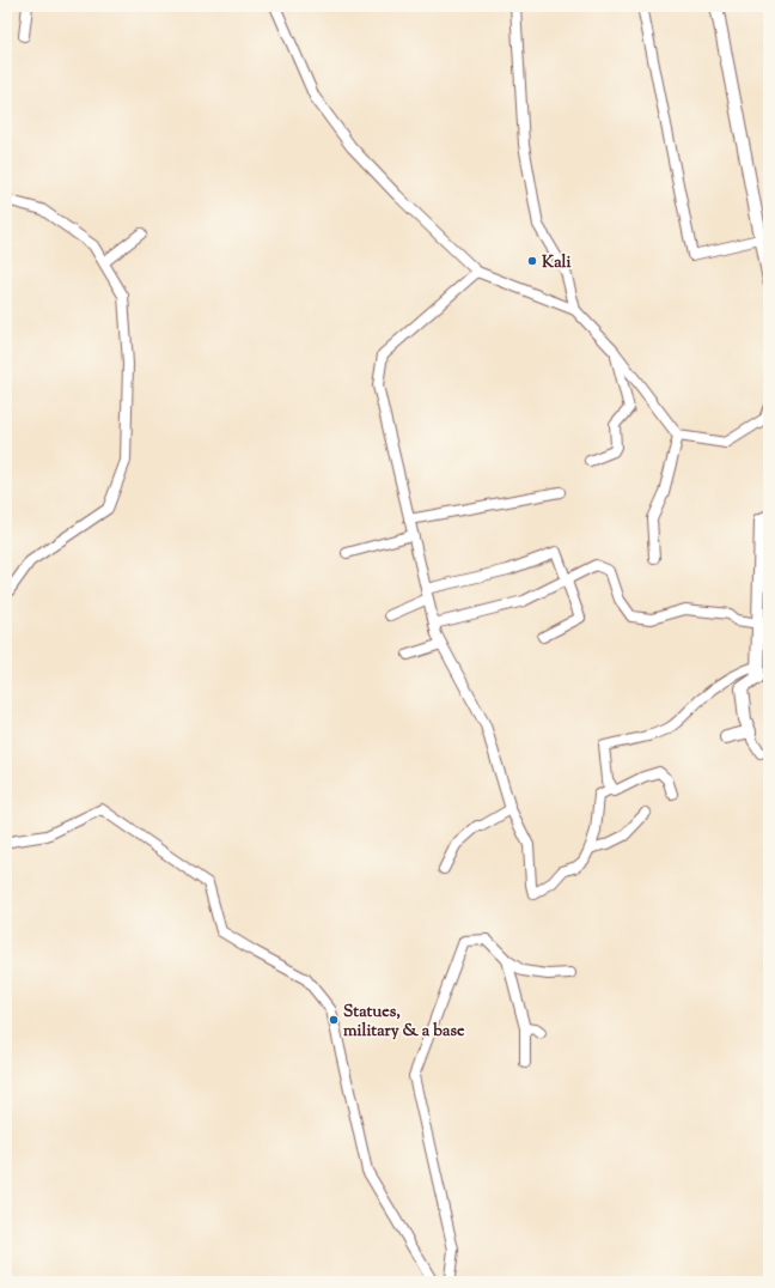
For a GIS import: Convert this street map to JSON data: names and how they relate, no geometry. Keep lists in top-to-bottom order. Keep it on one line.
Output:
{"places":["Kali","Statues, military & a base"]}
